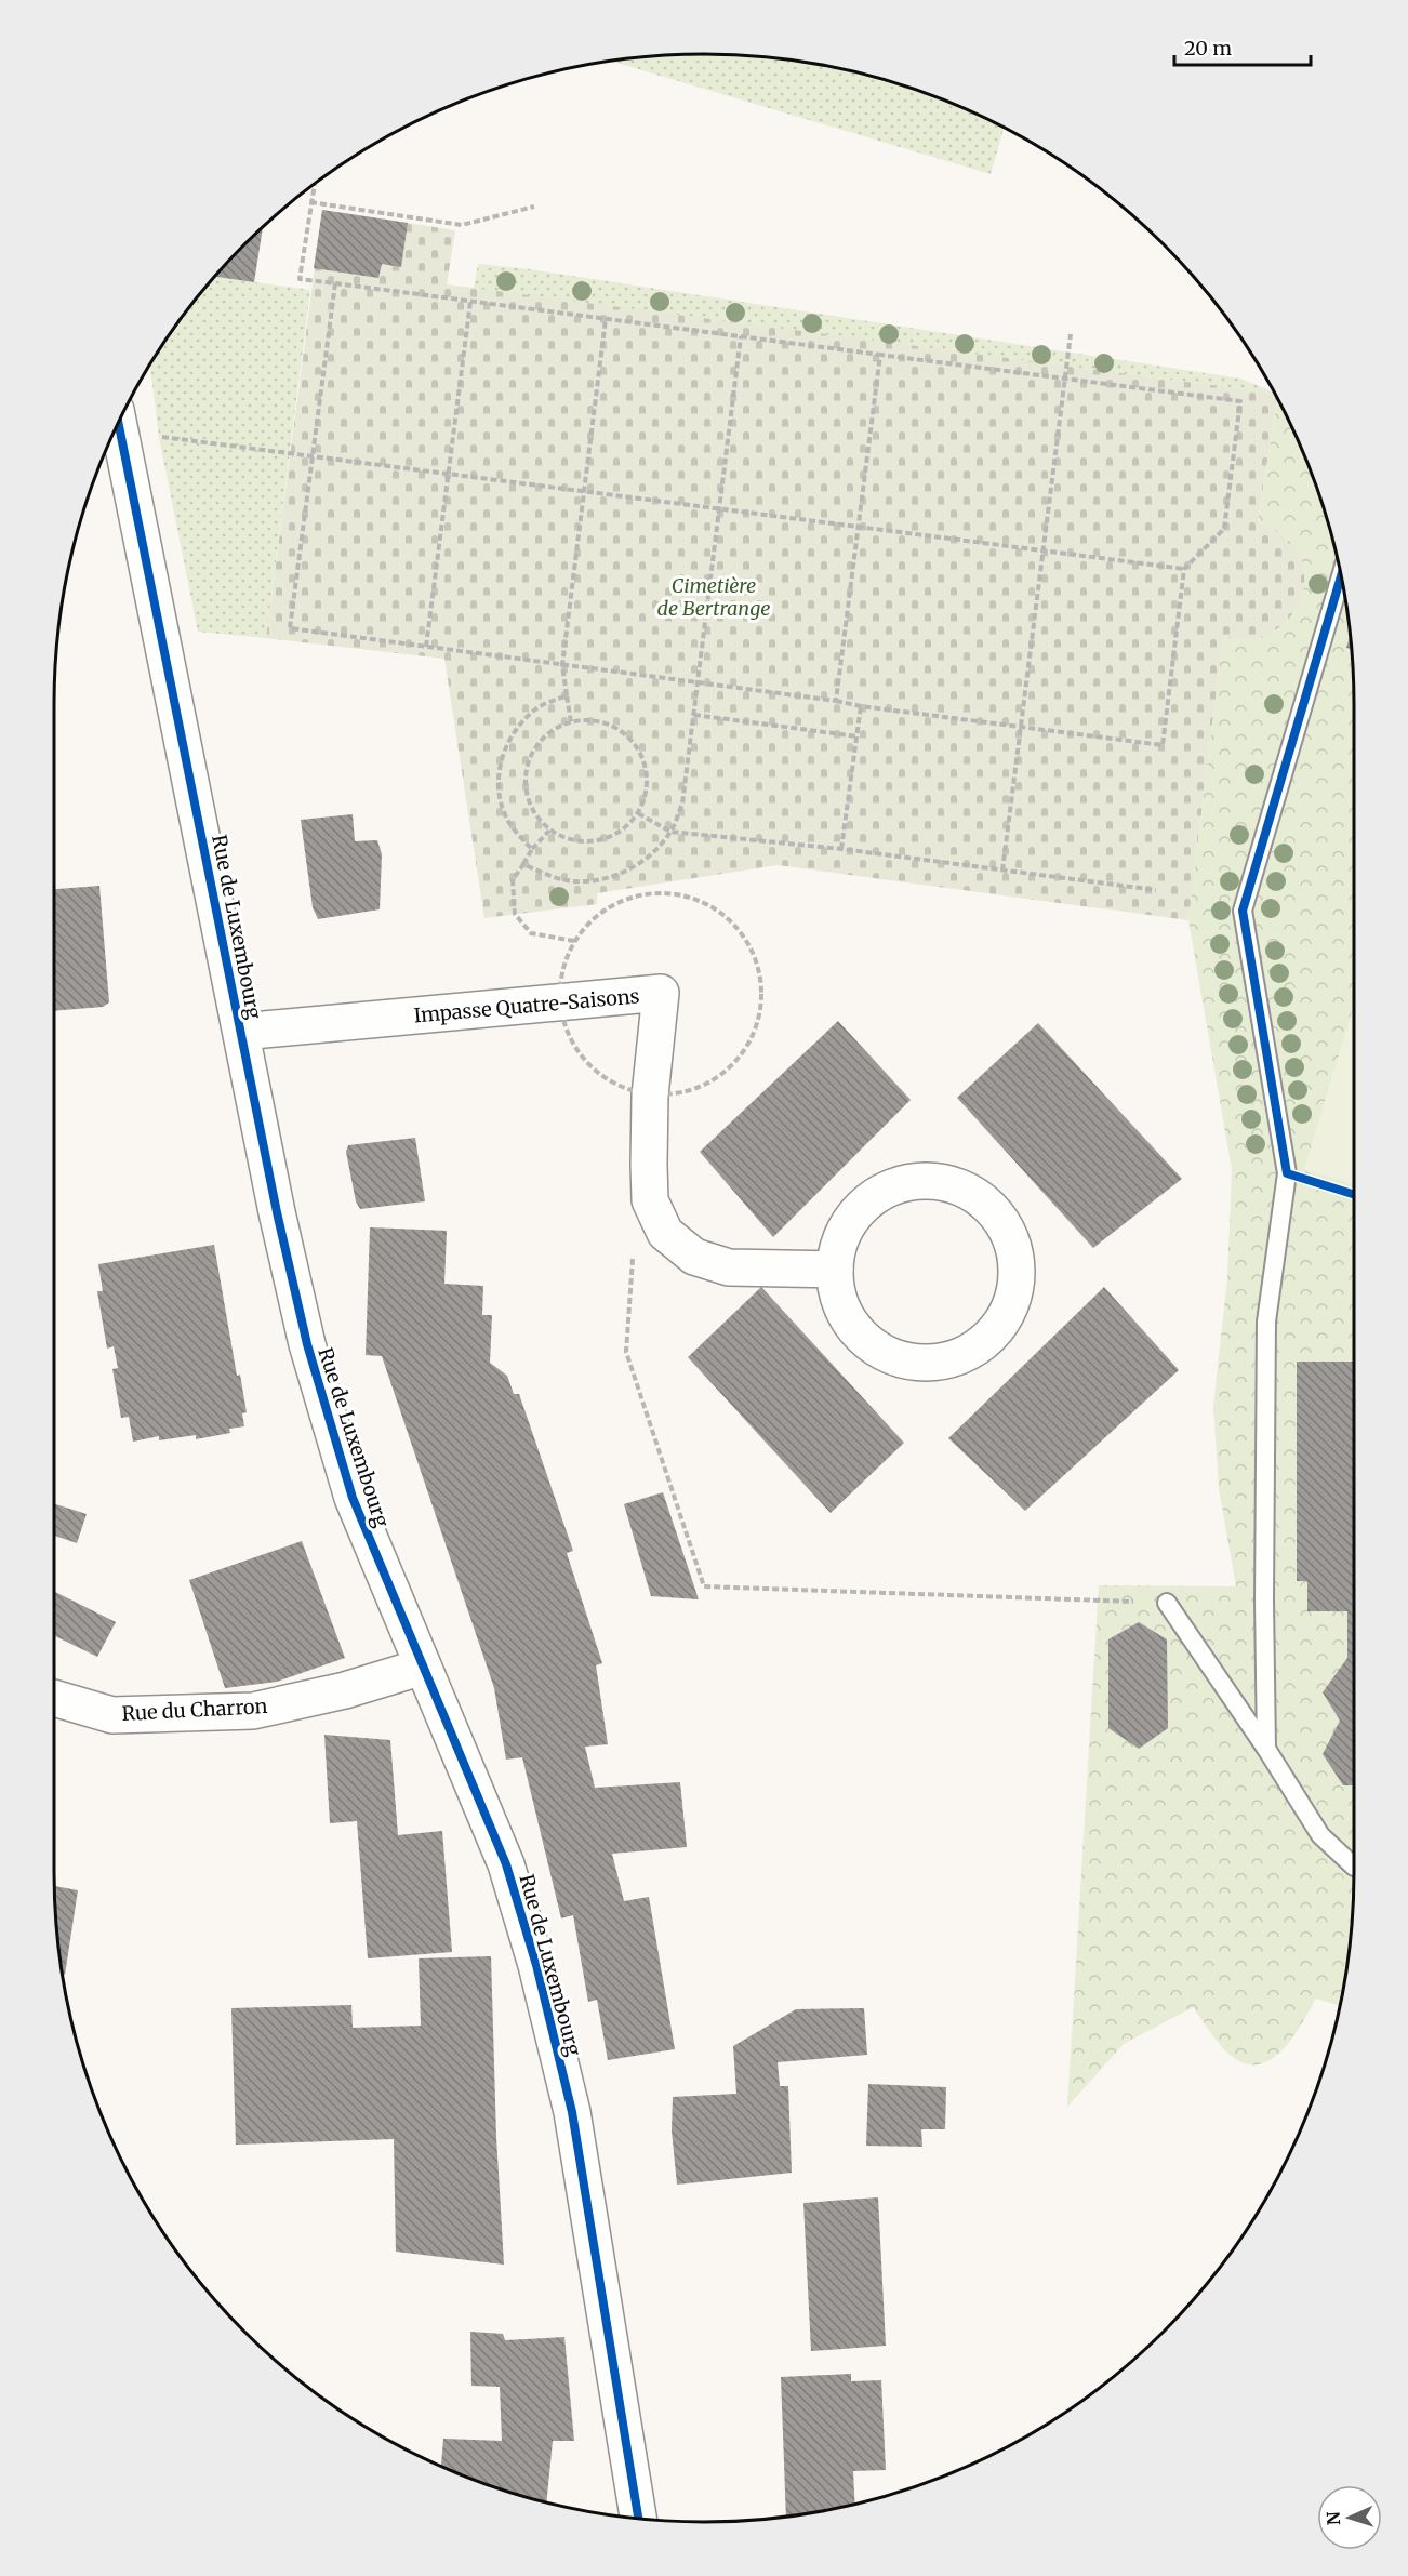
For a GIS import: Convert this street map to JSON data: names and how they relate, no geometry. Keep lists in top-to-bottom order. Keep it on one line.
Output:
{"streets":{"street":["Rue de Luxembourg","Impasse Quatre-Saisons","Rue du Charron"]},"crossings":[["Rue de Luxembourg","Impasse Quatre-Saisons"],["Rue de Luxembourg","Rue du Charron"]],"parks":["Cimetière de Bertrange"],"scale_bar":"20 m","north":"left"}
